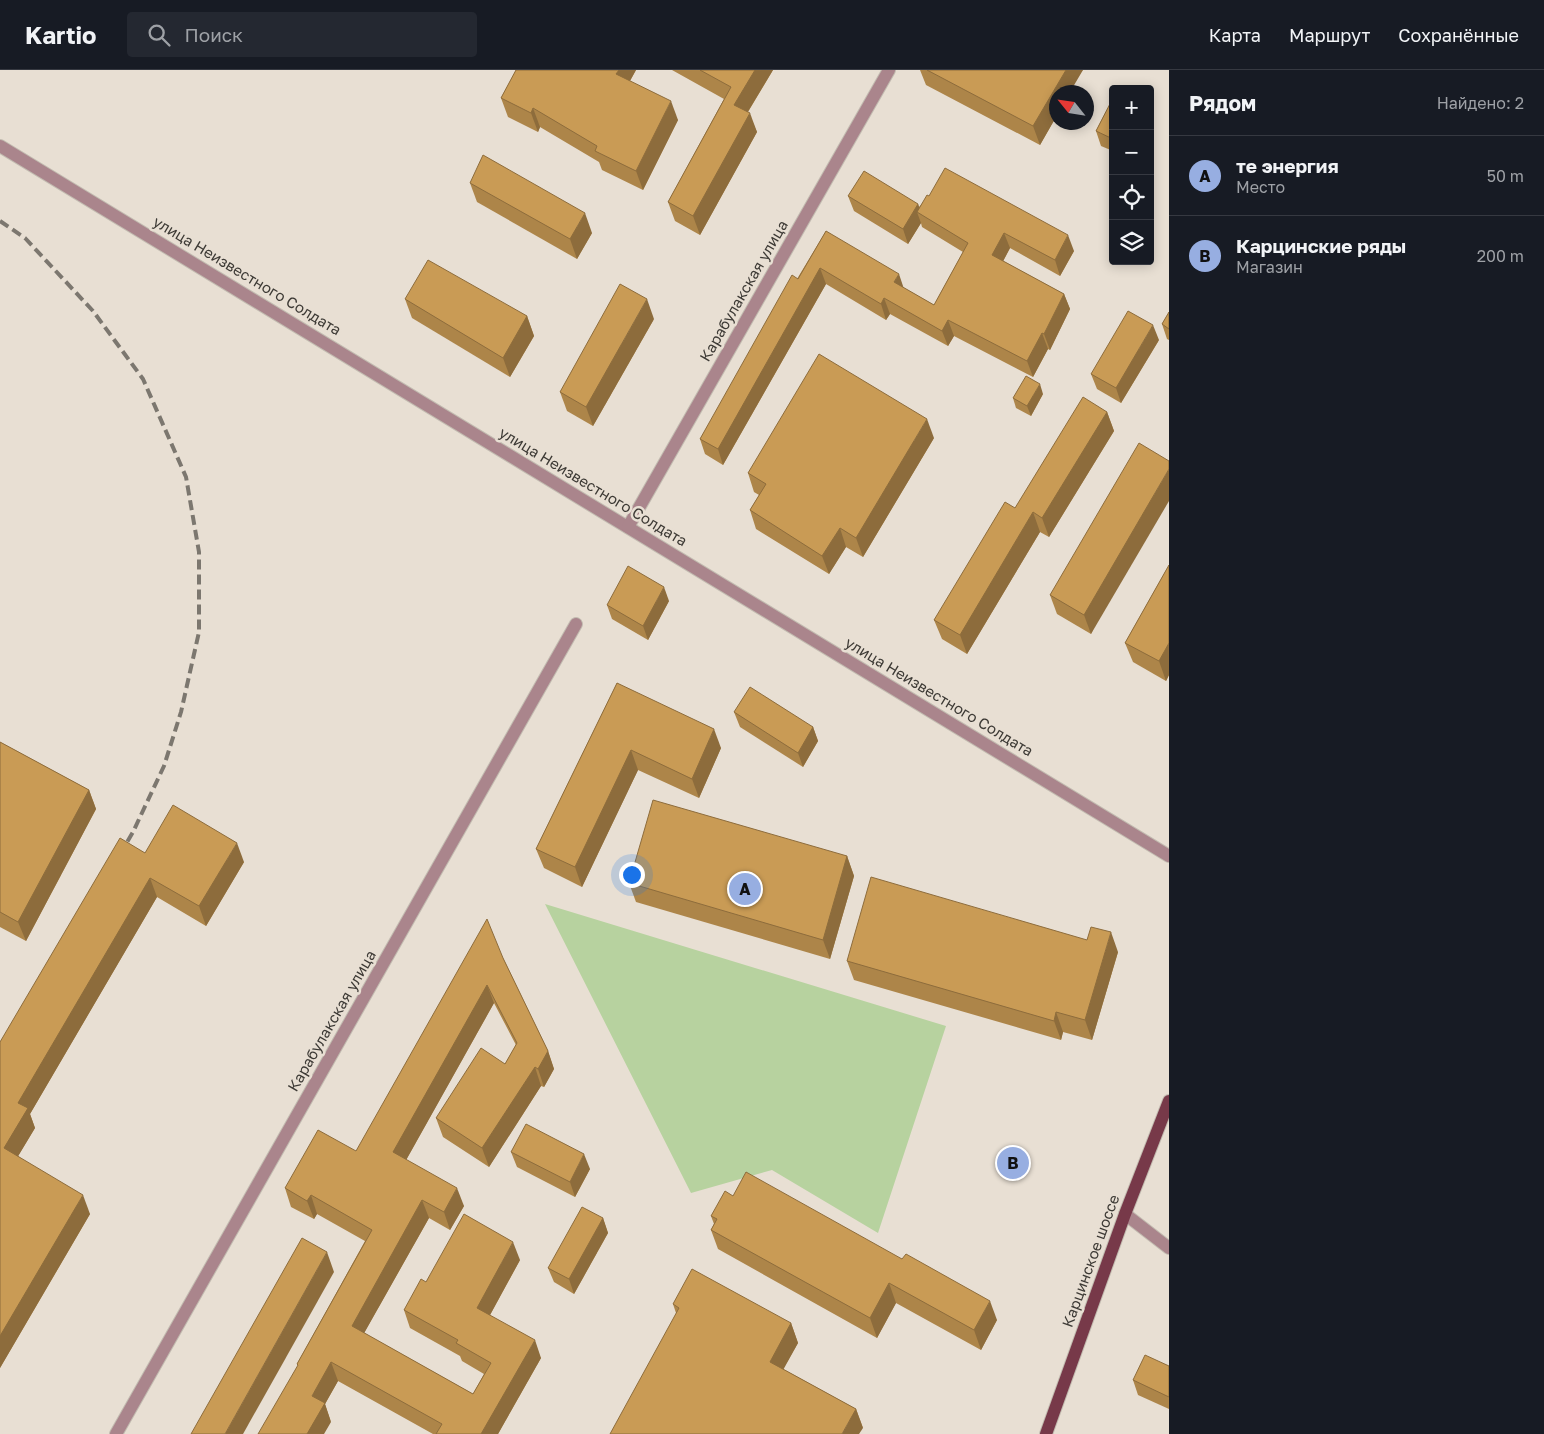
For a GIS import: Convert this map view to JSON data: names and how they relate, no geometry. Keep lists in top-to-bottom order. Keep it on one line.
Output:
{"streets":{"main road":["Карцинское шоссе"],"street":["улица Неизвестного Солдата","Карабулакская улица"]},"crossings":[["улица Неизвестного Солдата","Карабулакская улица"]],"north":"top left","page":{"header":"Kartio","search":"Поиск","nav":["Карта","Маршрут","Сохранённые"],"heading":["Рядом","Найдено: 2"],"map_buttons":["+","−"],"list":[{"mark":"A","name":"те энергия","note":"Место","value":"50 m"},{"mark":"B","name":"Карцинские ряды","note":"Магазин","value":"200 m"}],"pins":["A","B"]}}
